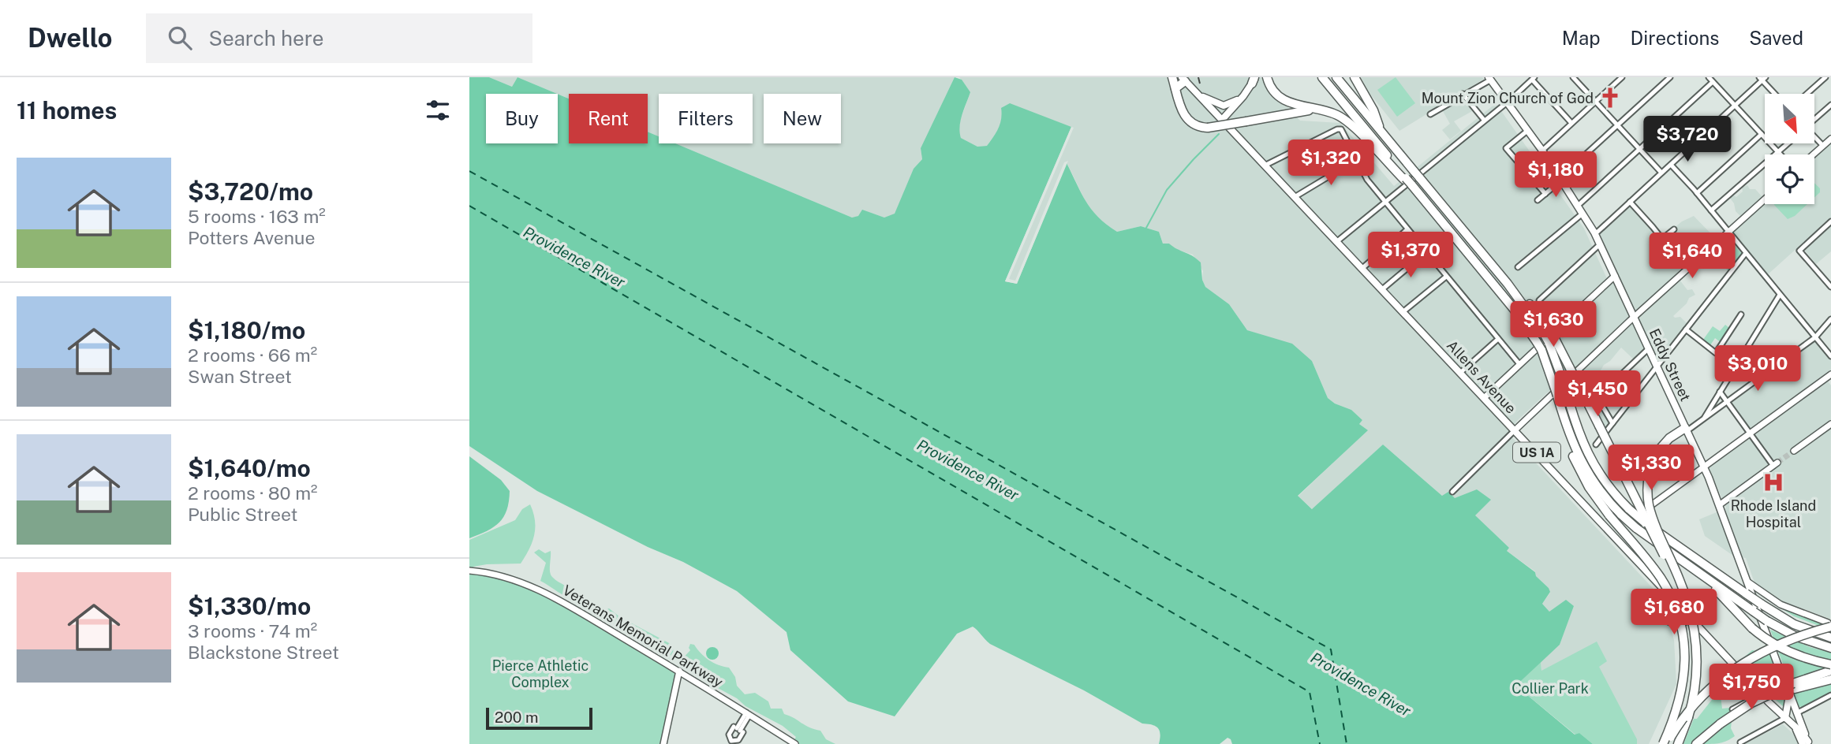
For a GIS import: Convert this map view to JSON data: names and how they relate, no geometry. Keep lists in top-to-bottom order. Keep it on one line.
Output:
{"streets":{"main road":["Eddy Street","Allens Avenue","US 1A","Veterans Memorial Parkway"]},"crossings":[["Eddy Street","Allens Avenue"]],"water":["Providence River"],"parks":["Pierce Athletic Complex","Collier Park"],"places":{"church":["Mount Zion Church of God"],"hospital":["Rhode Island Hospital"]},"scale_bar":"200 m","north":"bottom right","page":{"header":"Dwello","search":"Search here","nav":["Map","Directions","Saved"],"heading":"11 homes","chip":["Buy","Rent","Filters","New"],"price":["$3,720","$1,320","$1,180","$1,370","$1,640","$1,630","$3,010","$1,450","$1,330","$1,680","$1,750"],"list":[{"name":"$3,720/mo","note":"5 rooms · 163 m² · Potters Avenue"},{"name":"$1,180/mo","note":"2 rooms · 66 m² · Swan Street"},{"name":"$1,640/mo","note":"2 rooms · 80 m² · Public Street"},{"name":"$1,330/mo","note":"3 rooms · 74 m² · Blackstone Street"}],"scale":"200 m"}}
